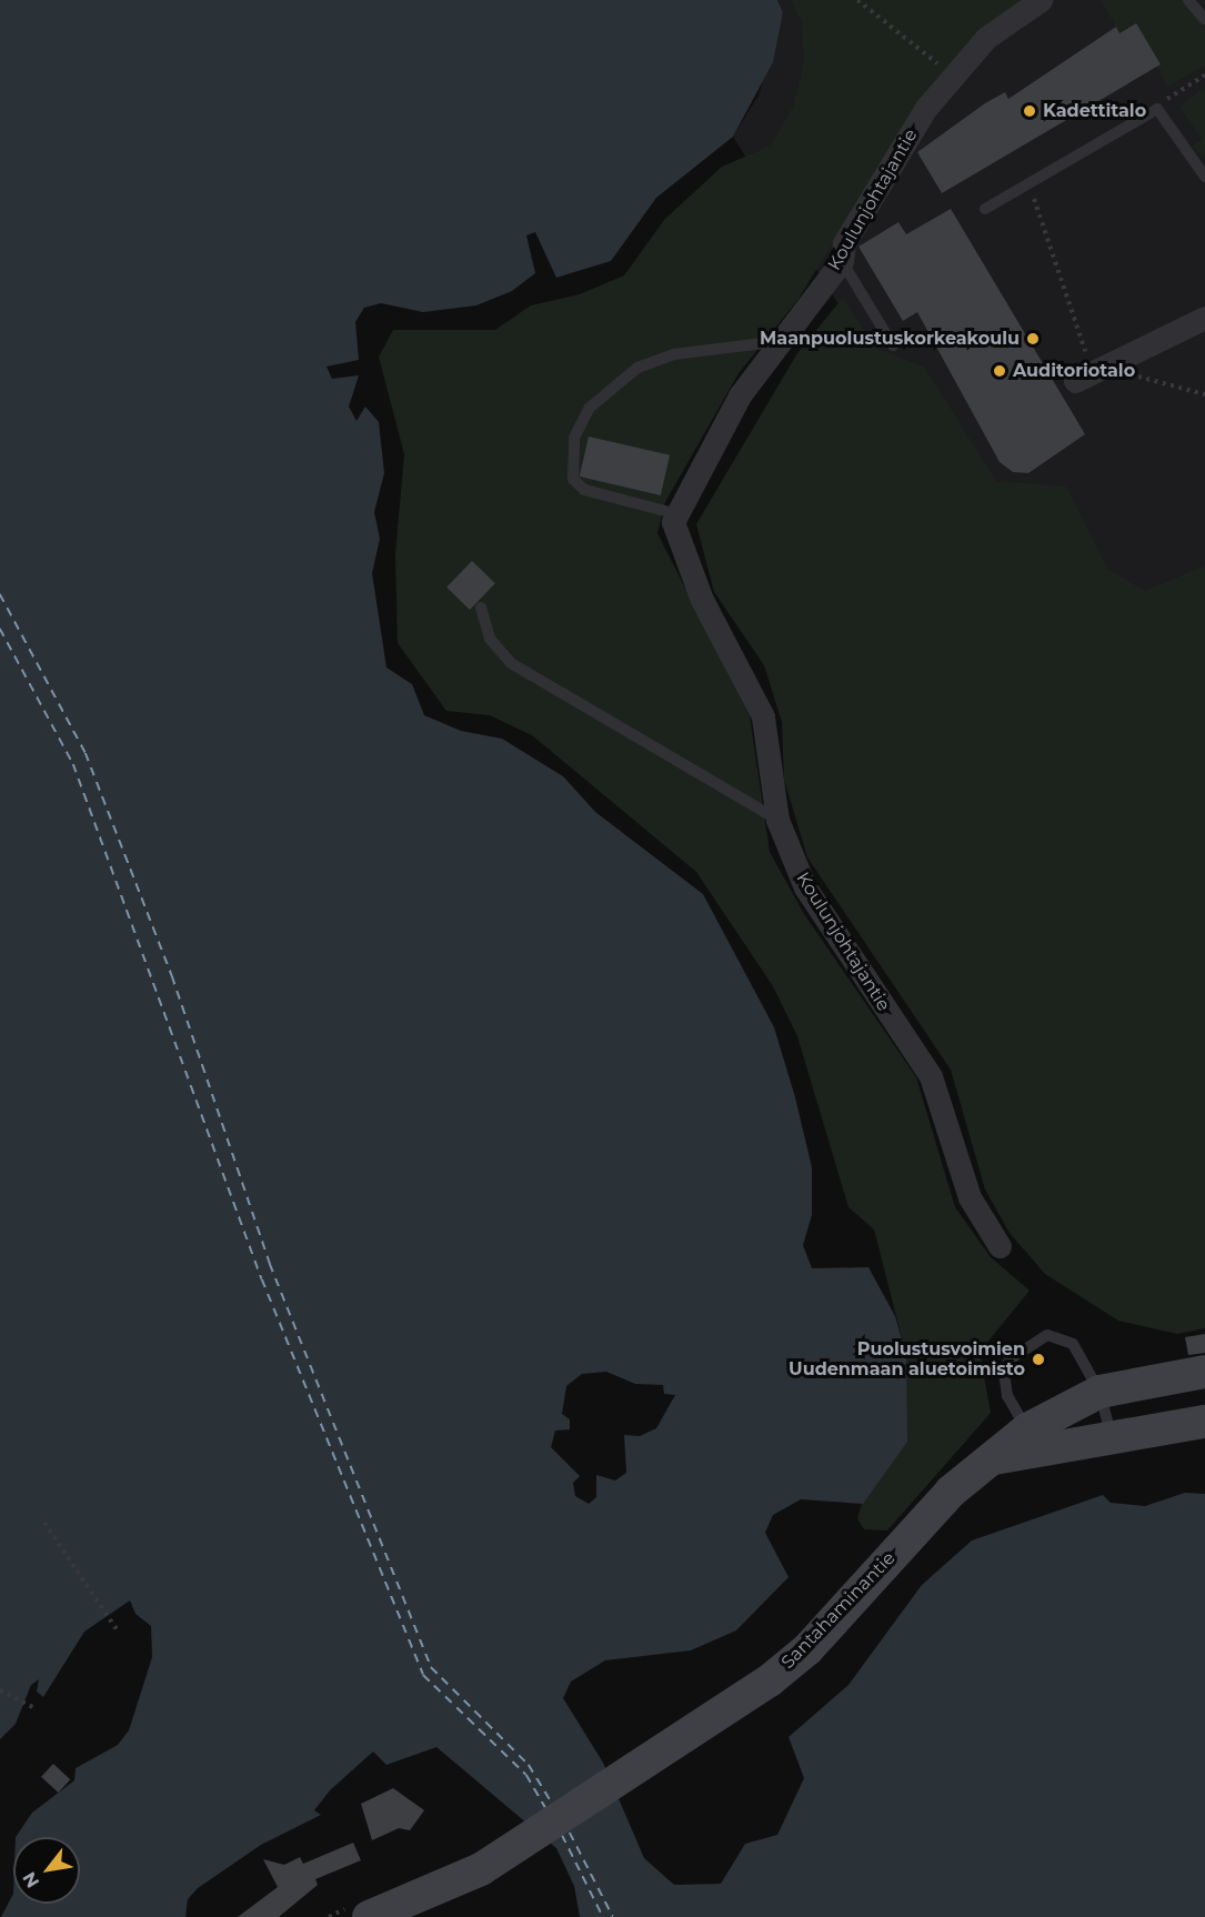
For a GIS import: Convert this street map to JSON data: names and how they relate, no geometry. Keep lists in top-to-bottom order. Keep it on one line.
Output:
{"streets":{"main road":["Santahaminantie"],"street":["Koulunjohtajantie"]},"places":["Kadettitalo","Maanpuolustuskorkeakoulu","Auditoriotalo","Puolustusvoimien Uudenmaan aluetoimisto"],"north":"bottom left"}
